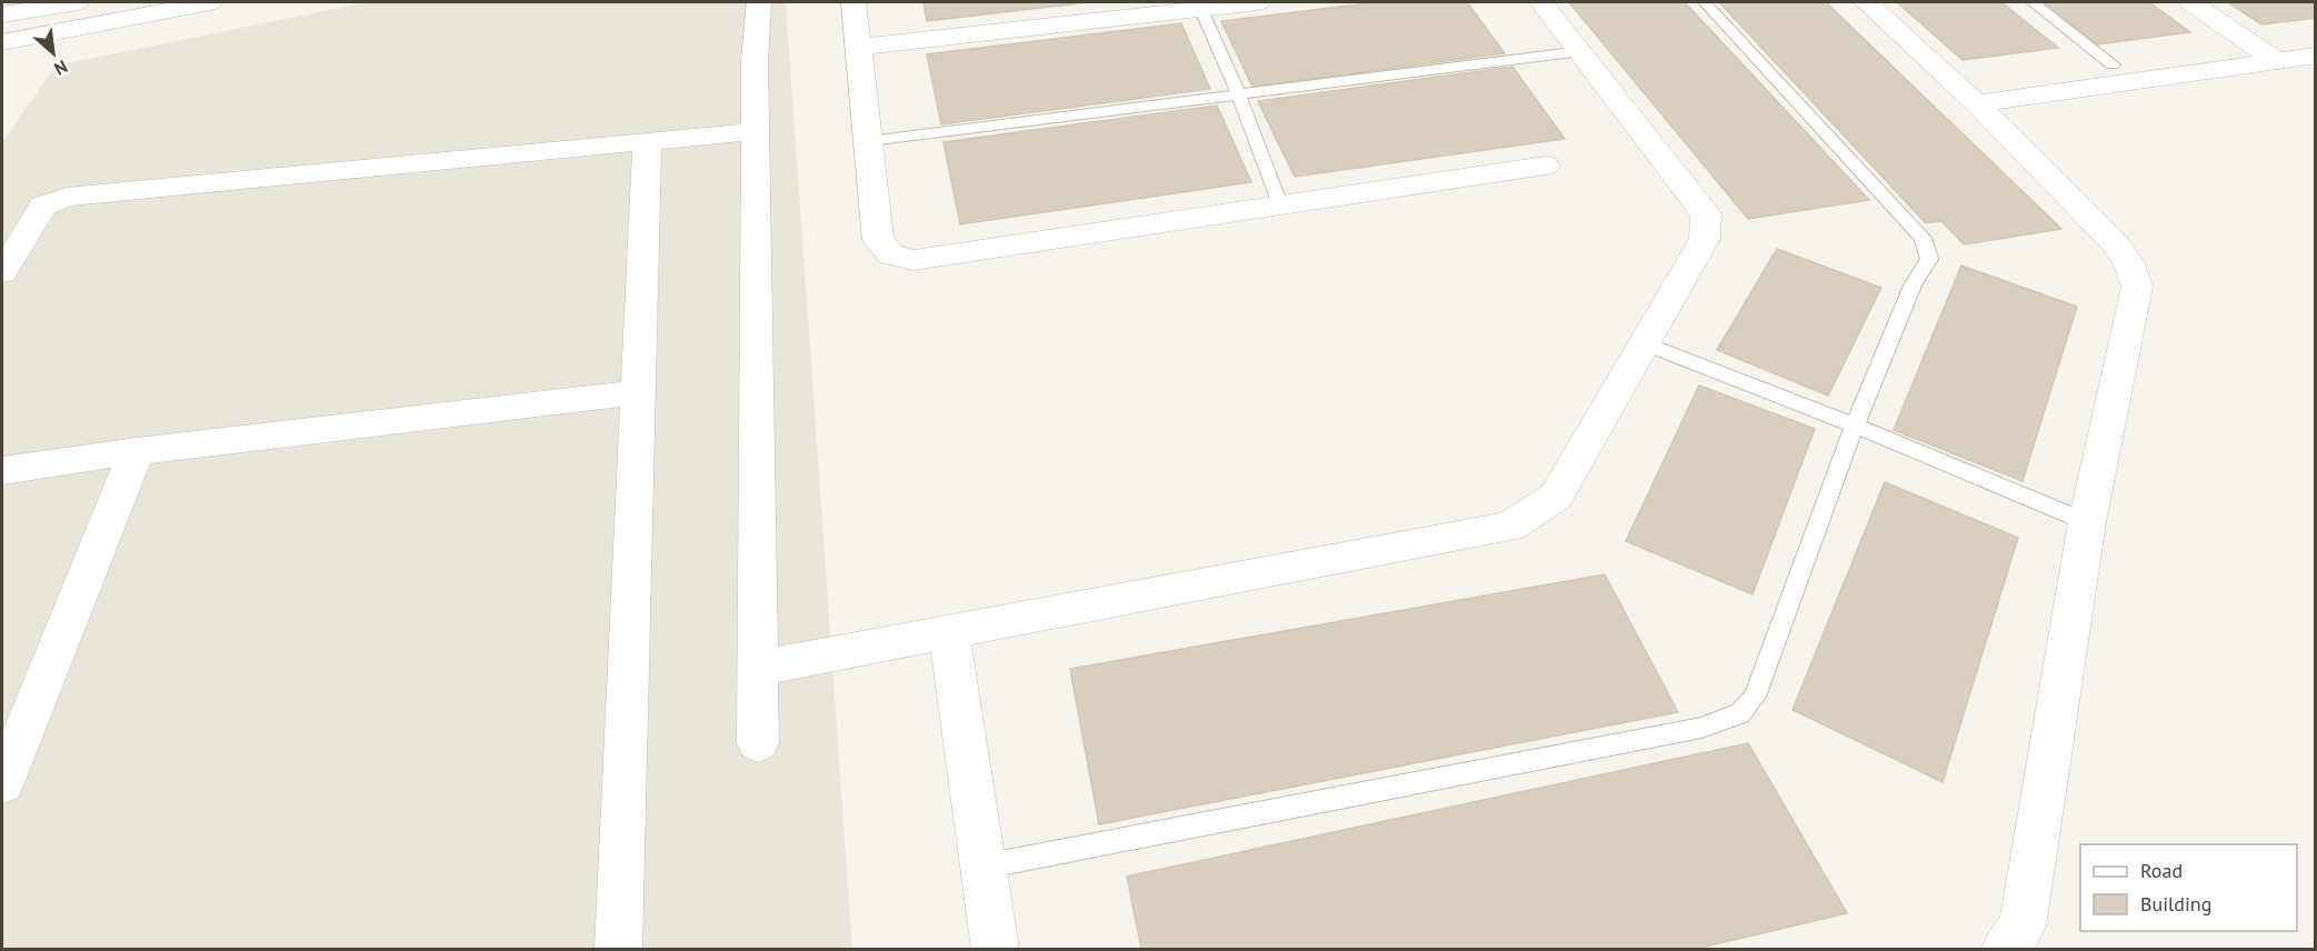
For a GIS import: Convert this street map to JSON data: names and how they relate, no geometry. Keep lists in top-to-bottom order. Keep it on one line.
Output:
{"legend":["Road","Building"],"north":"bottom right"}
